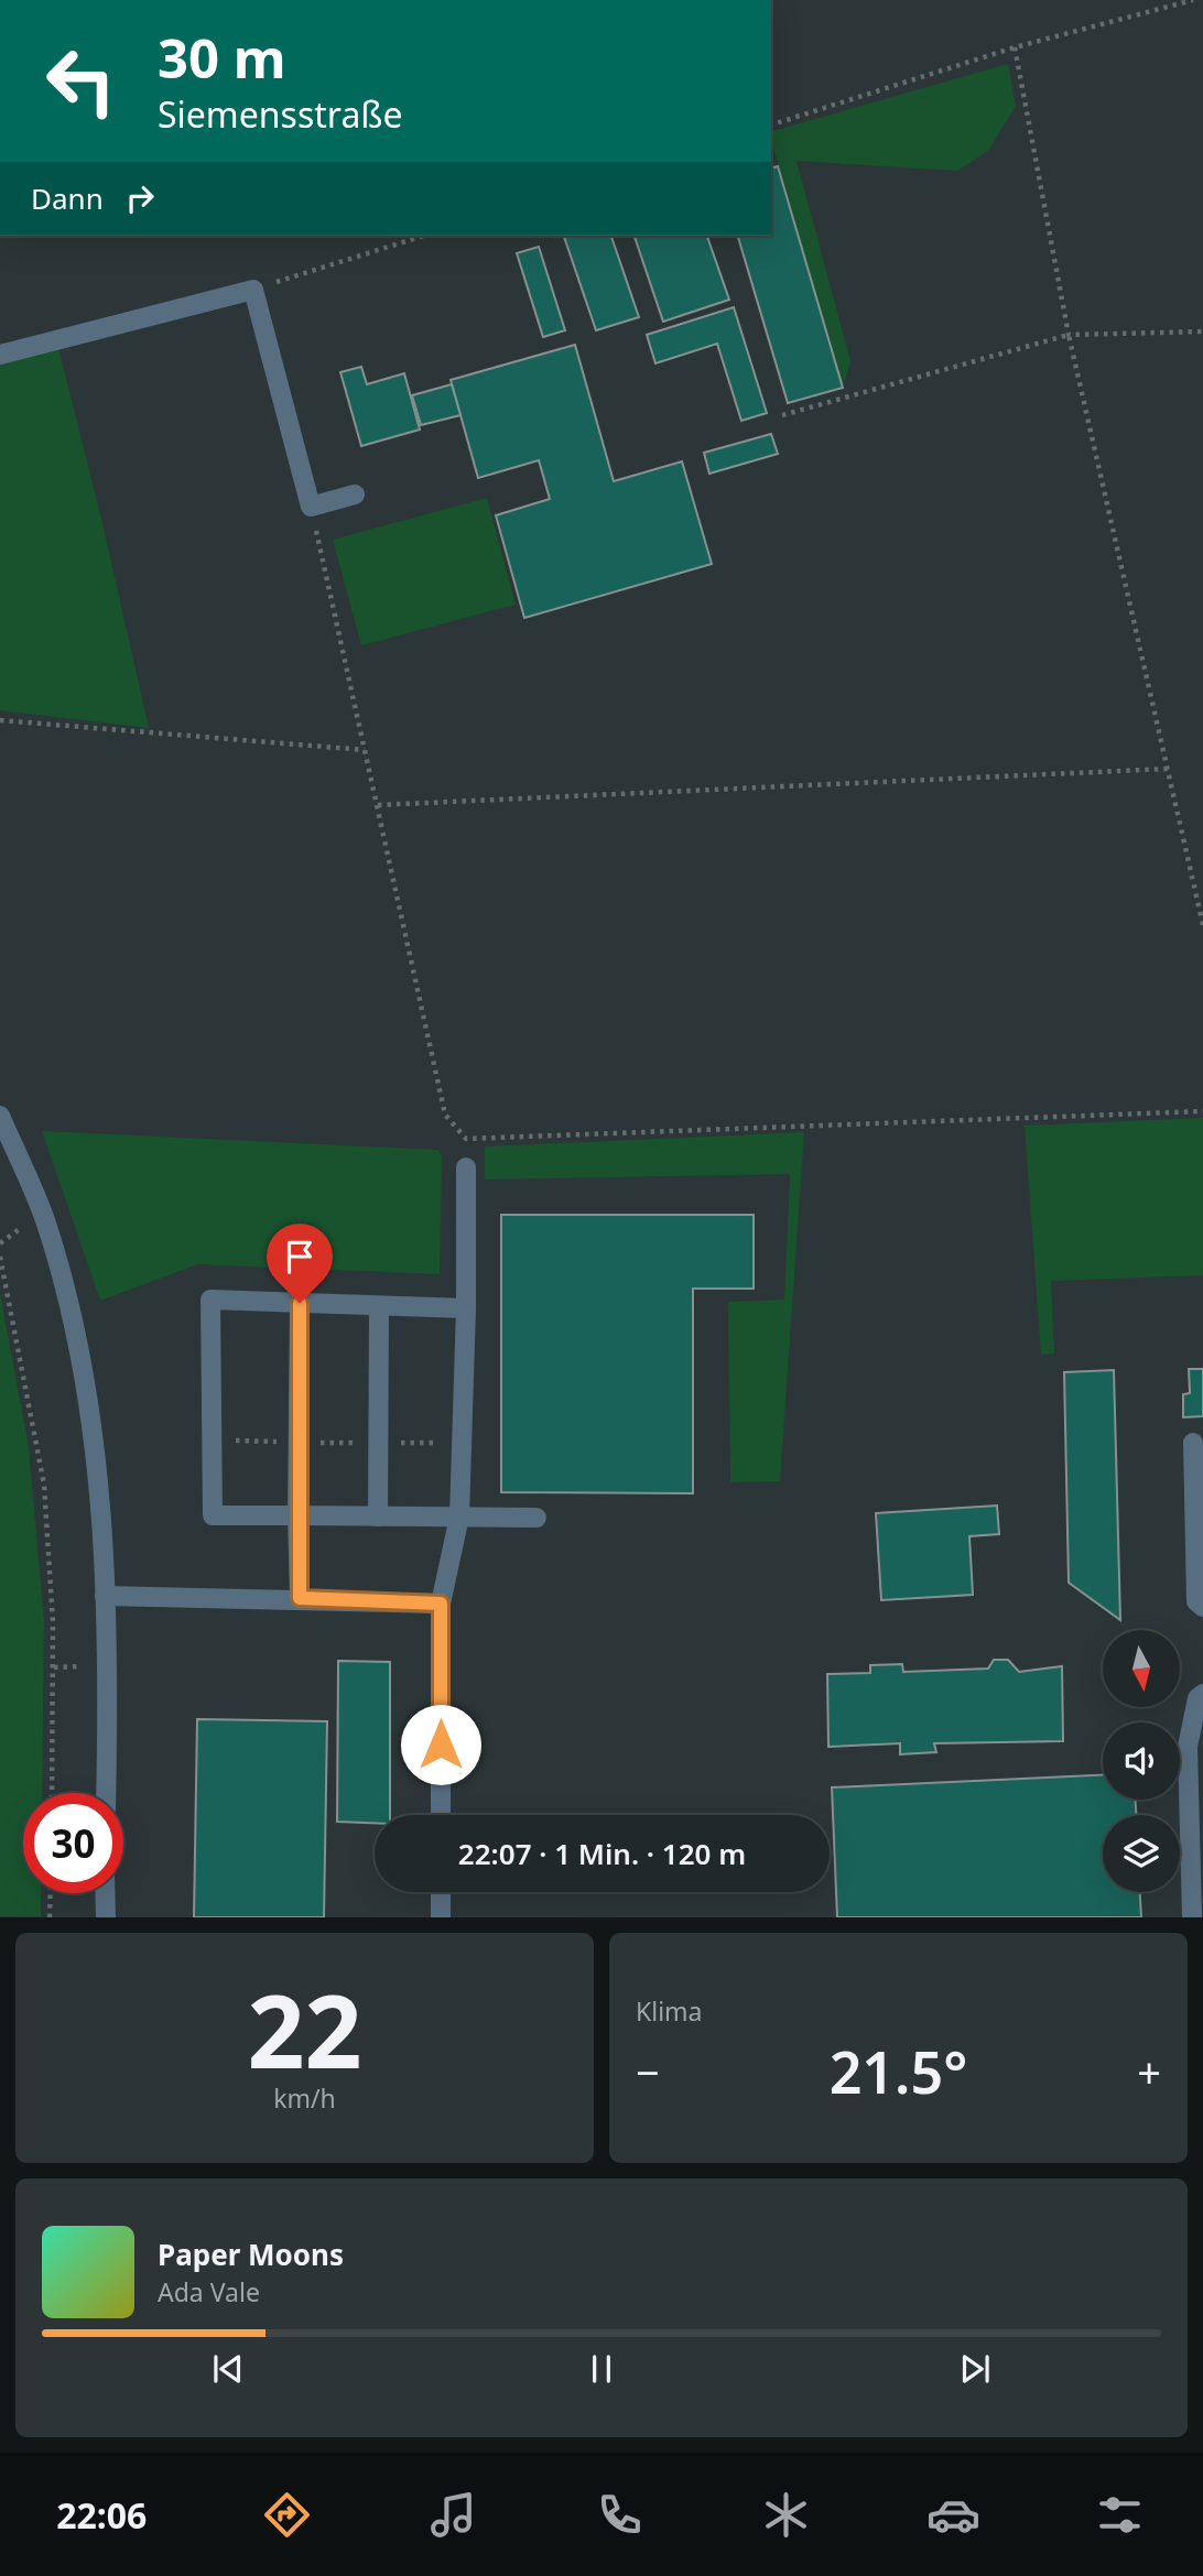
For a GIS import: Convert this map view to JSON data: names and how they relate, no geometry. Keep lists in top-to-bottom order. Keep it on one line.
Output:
{"north":"bottom","page":{"turn":["30 m","Siemensstraße"],"then":"Dann","limit":"30","trip":"22:07 · 1 Min. · 120 m","tile":[["22","km/h"],"Klima"],"heat":["−","21.5°","+"],"song":["Paper Moons","Ada Vale"],"tabs":"22:06"}}
